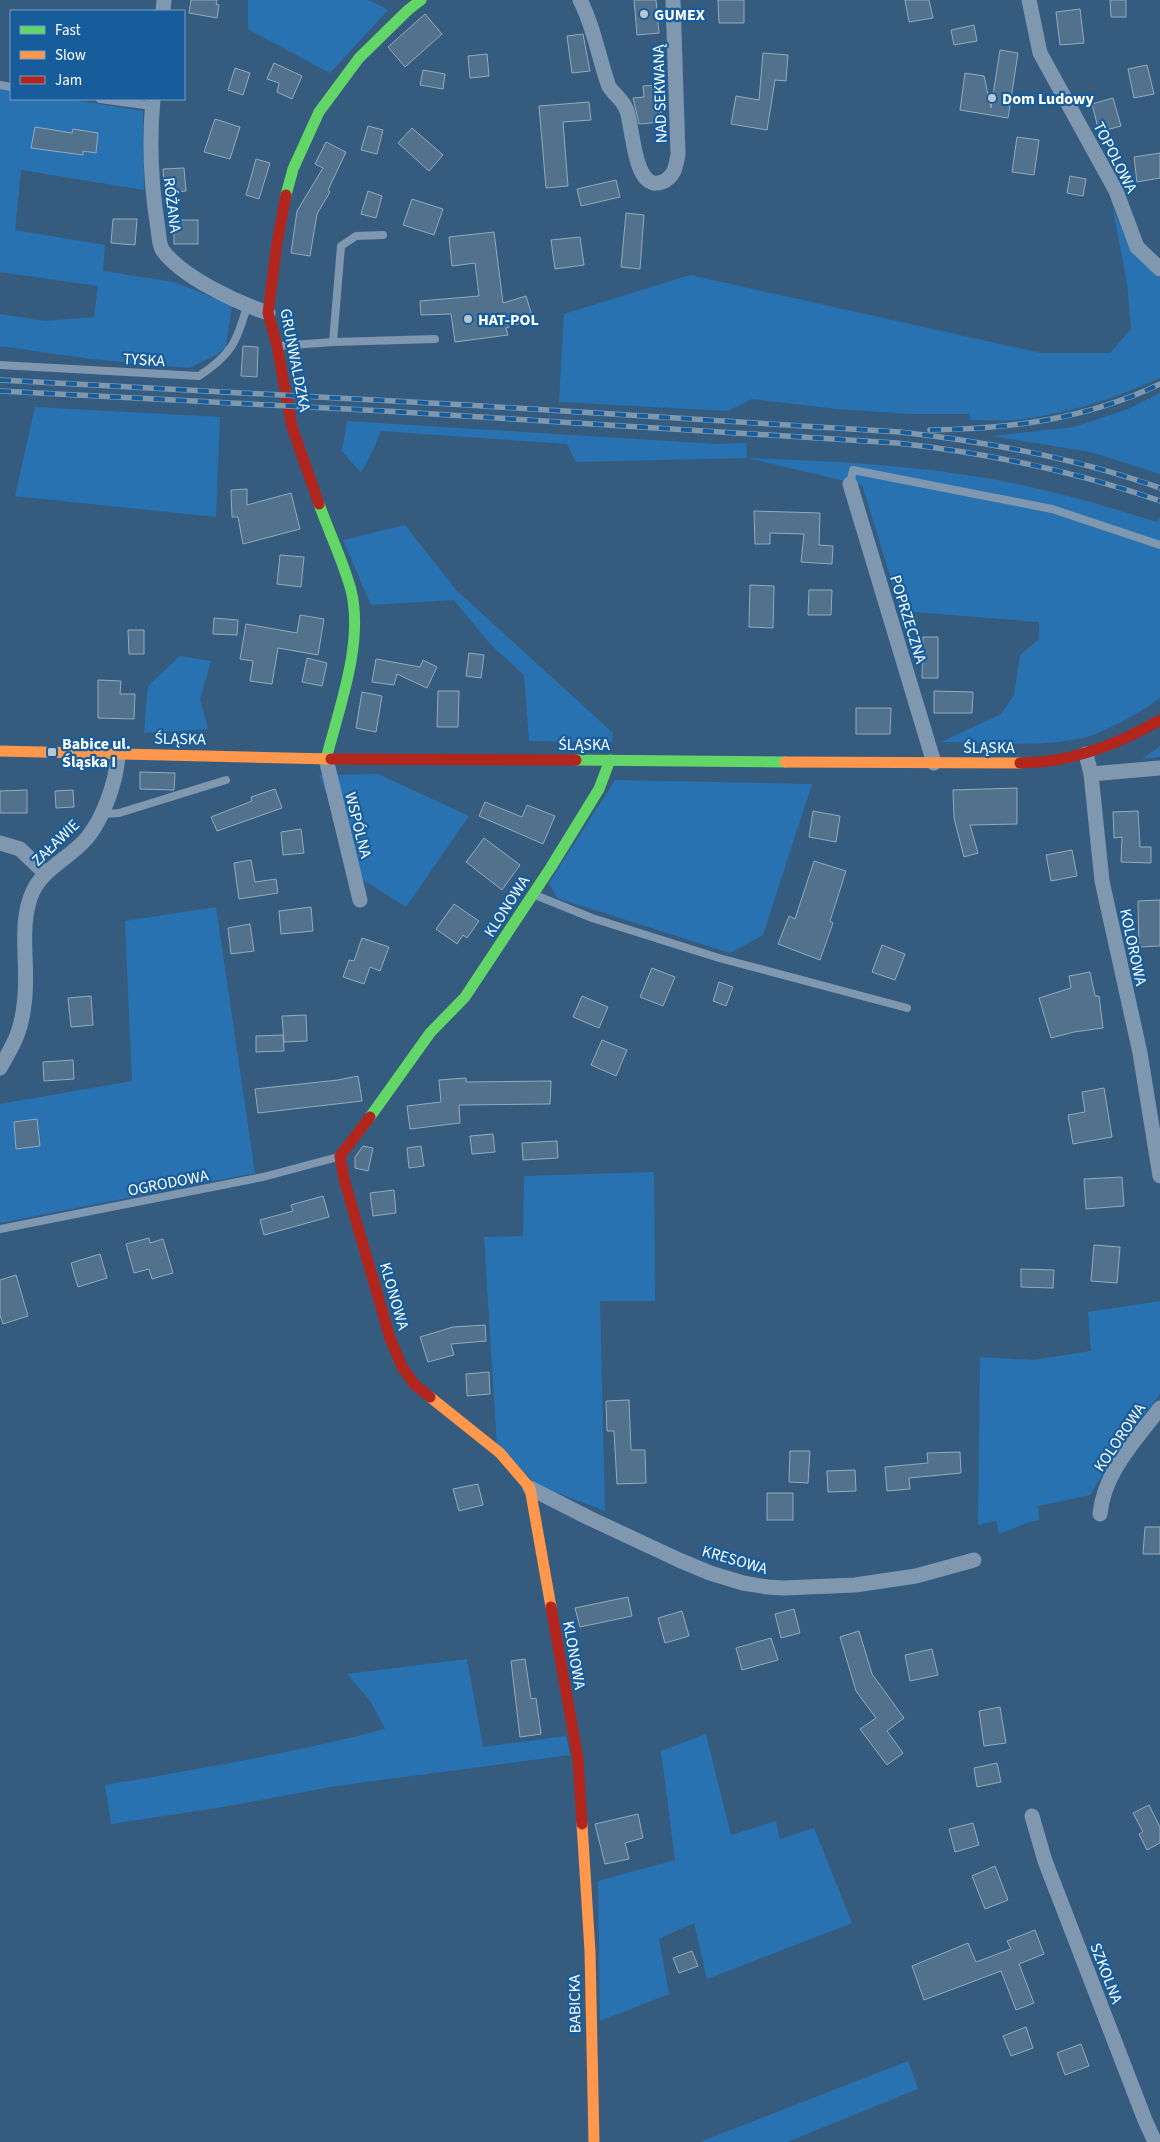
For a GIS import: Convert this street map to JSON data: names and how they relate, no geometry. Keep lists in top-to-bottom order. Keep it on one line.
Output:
{"streets":{"street":["NAD SEKWANĄ","TOPOLOWA","RÓŻANA","GRUNWALDZKA","POPRZECZNA","ŚLĄSKA","WSPÓLNA","ZAŁAWIE","KLONOWA","KOLOROWA","KRESOWA","SZKOLNA","BABICKA"],"lane":["TYSKA","OGRODOWA"]},"crossings":[["RÓŻANA","TYSKA"],["RÓŻANA","GRUNWALDZKA"],["GRUNWALDZKA","ŚLĄSKA"],["GRUNWALDZKA","WSPÓLNA"],["POPRZECZNA","ŚLĄSKA"],["ŚLĄSKA","WSPÓLNA"],["ŚLĄSKA","ZAŁAWIE"],["ŚLĄSKA","KLONOWA"],["ŚLĄSKA","KOLOROWA"],["KLONOWA","OGRODOWA"],["KLONOWA","KRESOWA"],["KLONOWA","BABICKA"]],"places":{"other":["GUMEX","Dom Ludowy","HAT-POL"],"transit":["Babice ul. Śląska I"]},"legend":["Fast","Slow","Jam"]}
